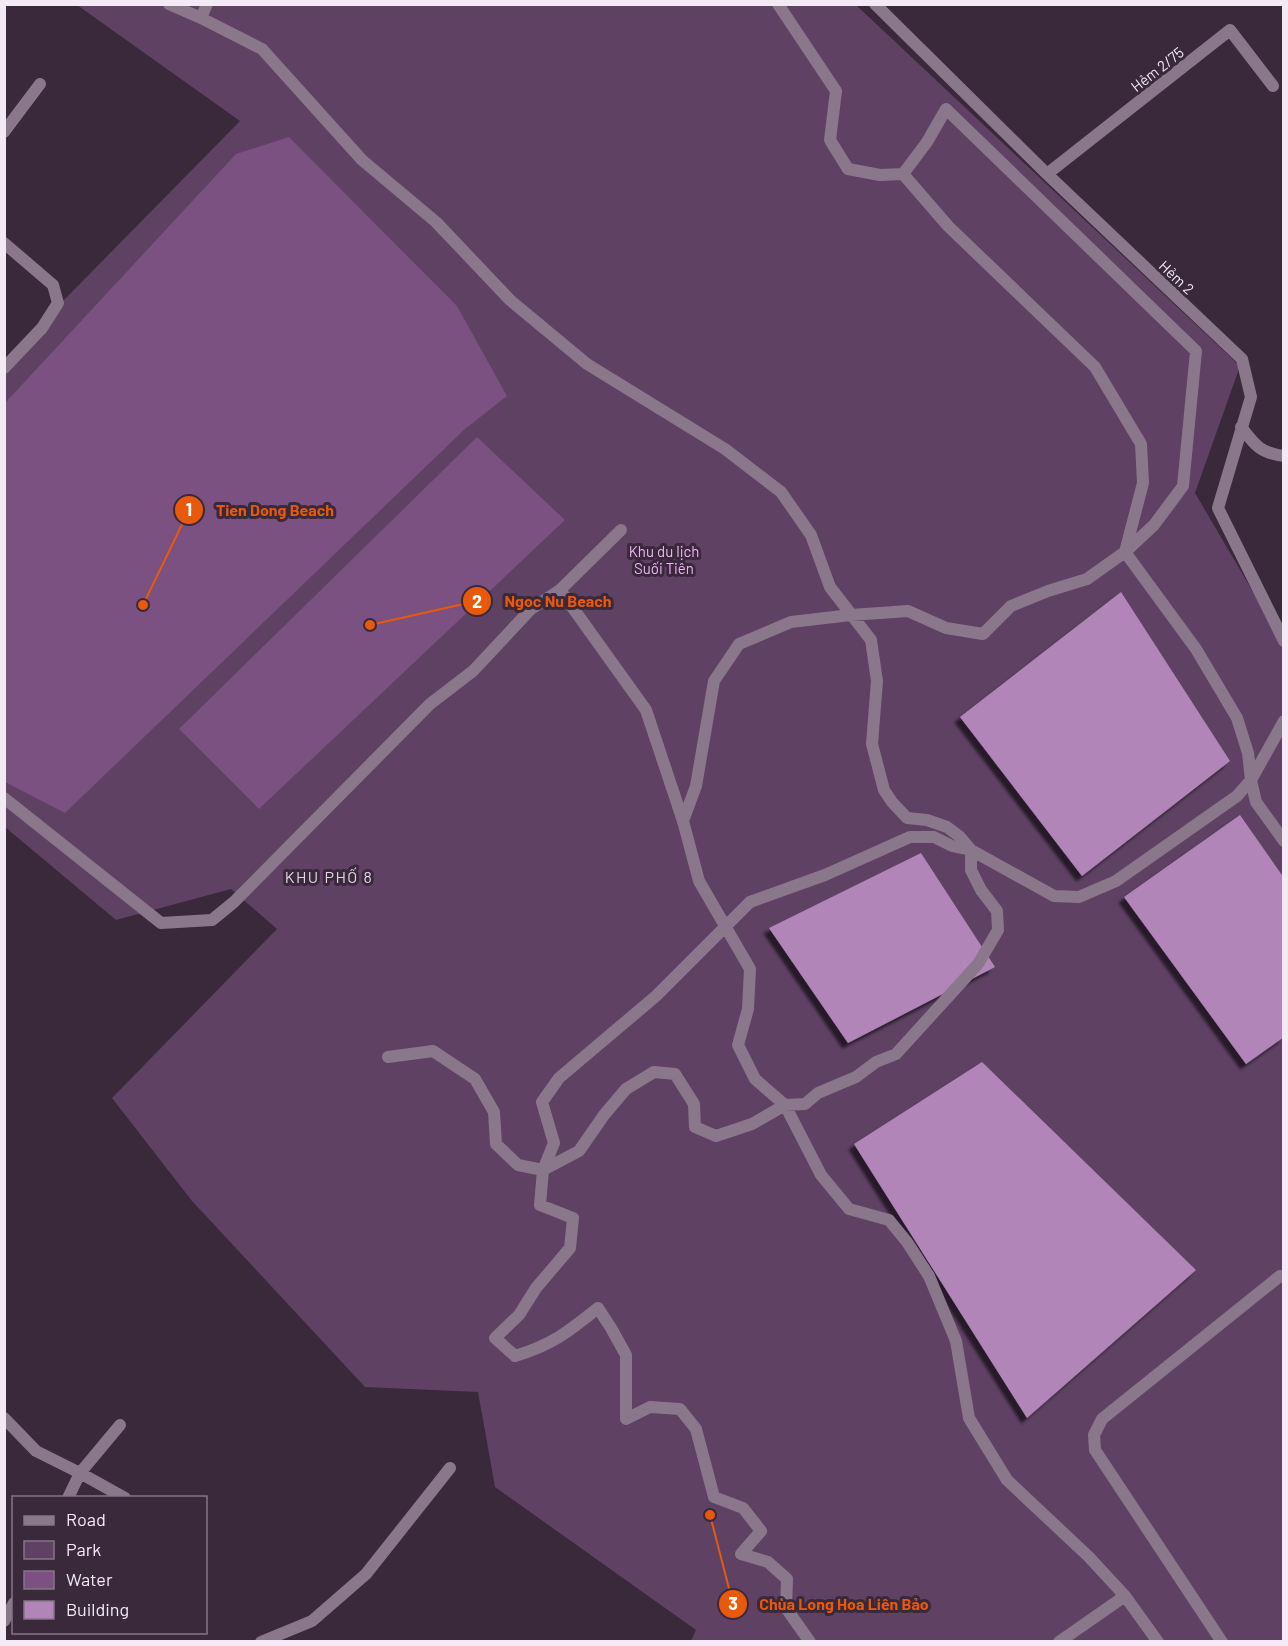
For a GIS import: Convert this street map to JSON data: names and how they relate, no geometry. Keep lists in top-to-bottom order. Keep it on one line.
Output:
{"streets":{"street":["Hẻm 2/75","Hẻm 2"]},"crossings":[["Hẻm 2/75","Hẻm 2"]],"districts":["KHU PHỐ 8"],"parks":["Khu du lịch Suối Tiên"],"places":["Tien Dong Beach","Ngoc Nu Beach","Chùa Long Hoa Liên Bảo"],"legend":["Road","Park","Water","Building"]}
